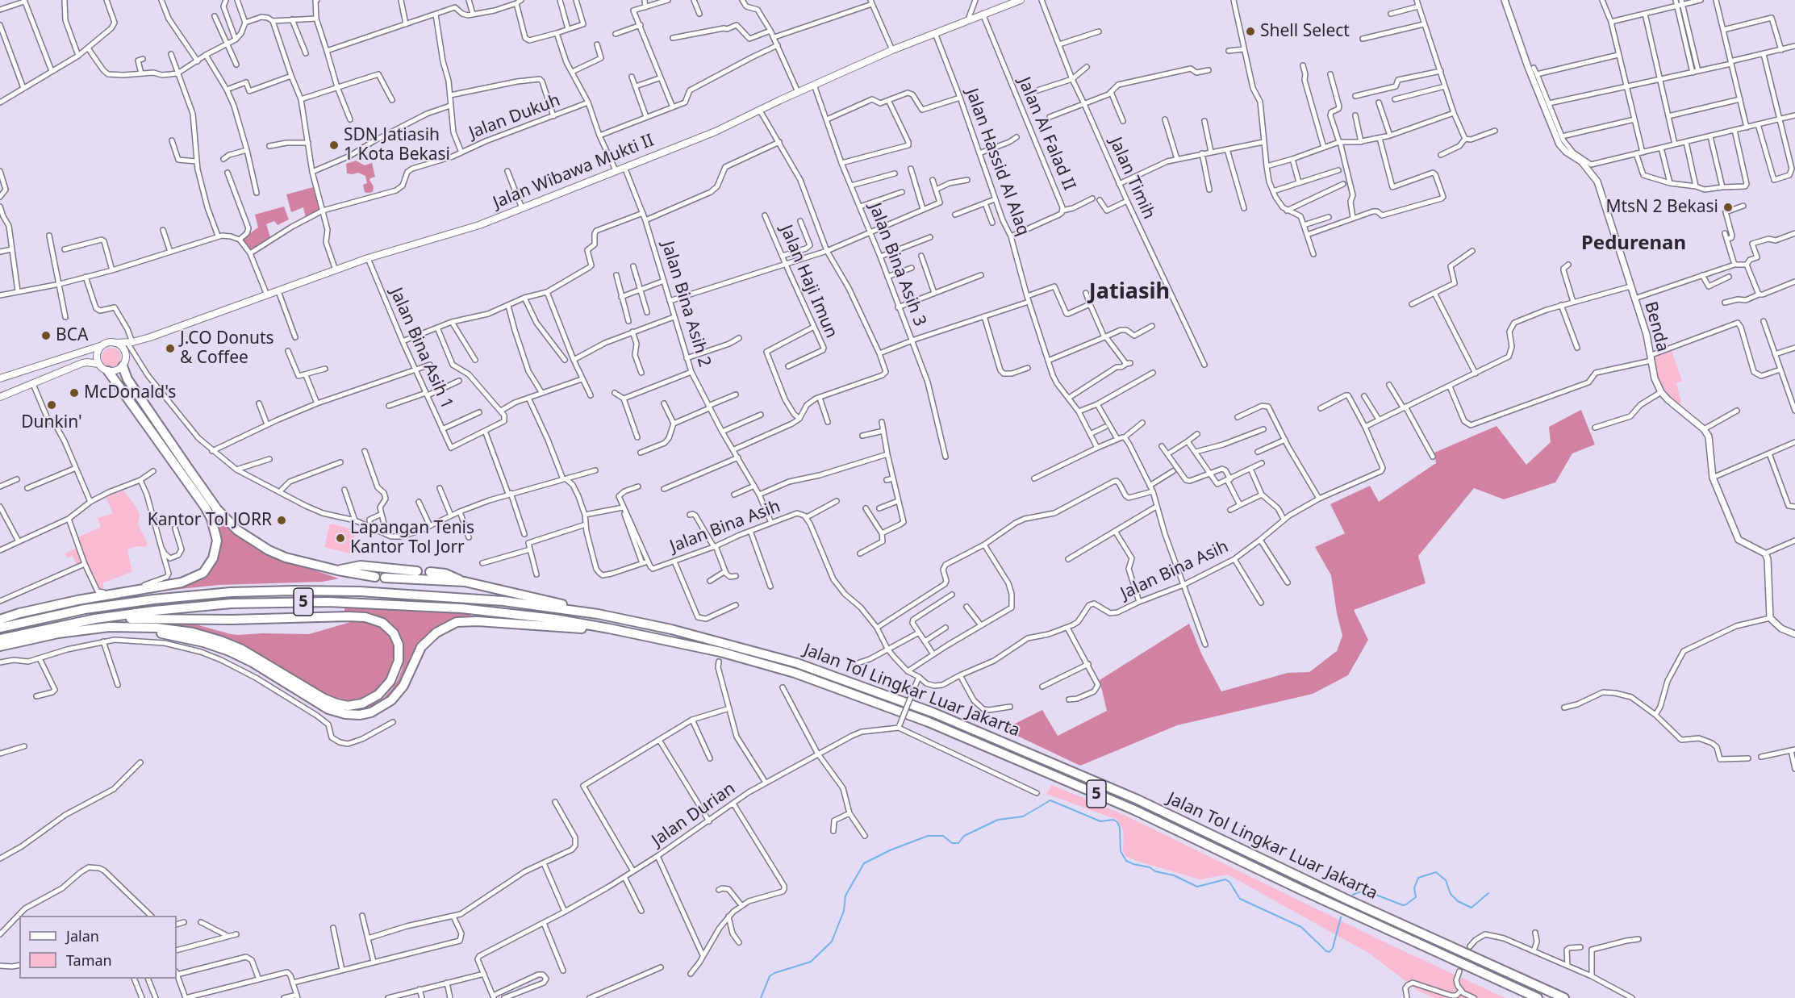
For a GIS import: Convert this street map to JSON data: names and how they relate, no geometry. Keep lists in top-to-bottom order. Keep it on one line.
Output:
{"streets":{"highway":["5","Jalan Tol Lingkar Luar Jakarta"],"main road":["Jalan Wibawa Mukti II"],"street":["Jalan Dukuh","Jalan Al Falad II","Jalan Hassid Al Alaq","Jalan Timih","Jalan Bina Asih 3","Jalan Haji Imun","Jalan Bina Asih 2","Benda","Jalan Bina Asih 1","Jalan Bina Asih","Jalan Durian"]},"crossings":[["Jalan Al Falad II","Jalan Hassid Al Alaq"],["Jalan Al Falad II","Jalan Wibawa Mukti II"],["Jalan Hassid Al Alaq","Jalan Wibawa Mukti II"],["Jalan Wibawa Mukti II","Jalan Bina Asih 3"],["Jalan Wibawa Mukti II","Jalan Bina Asih 2"],["Jalan Wibawa Mukti II","Jalan Bina Asih 1"],["Jalan Bina Asih 2","Jalan Bina Asih"]],"districts":["Pedurenan","Jatiasih"],"places":["Shell Select","SDN Jatiasih 1 Kota Bekasi","MtsN 2 Bekasi","BCA","J.CO Donuts & Coffee","McDonald's","Dunkin'","Kantor Tol JORR","Lapangan Tenis Kantor Tol Jorr"],"legend":["Jalan","Taman"]}
